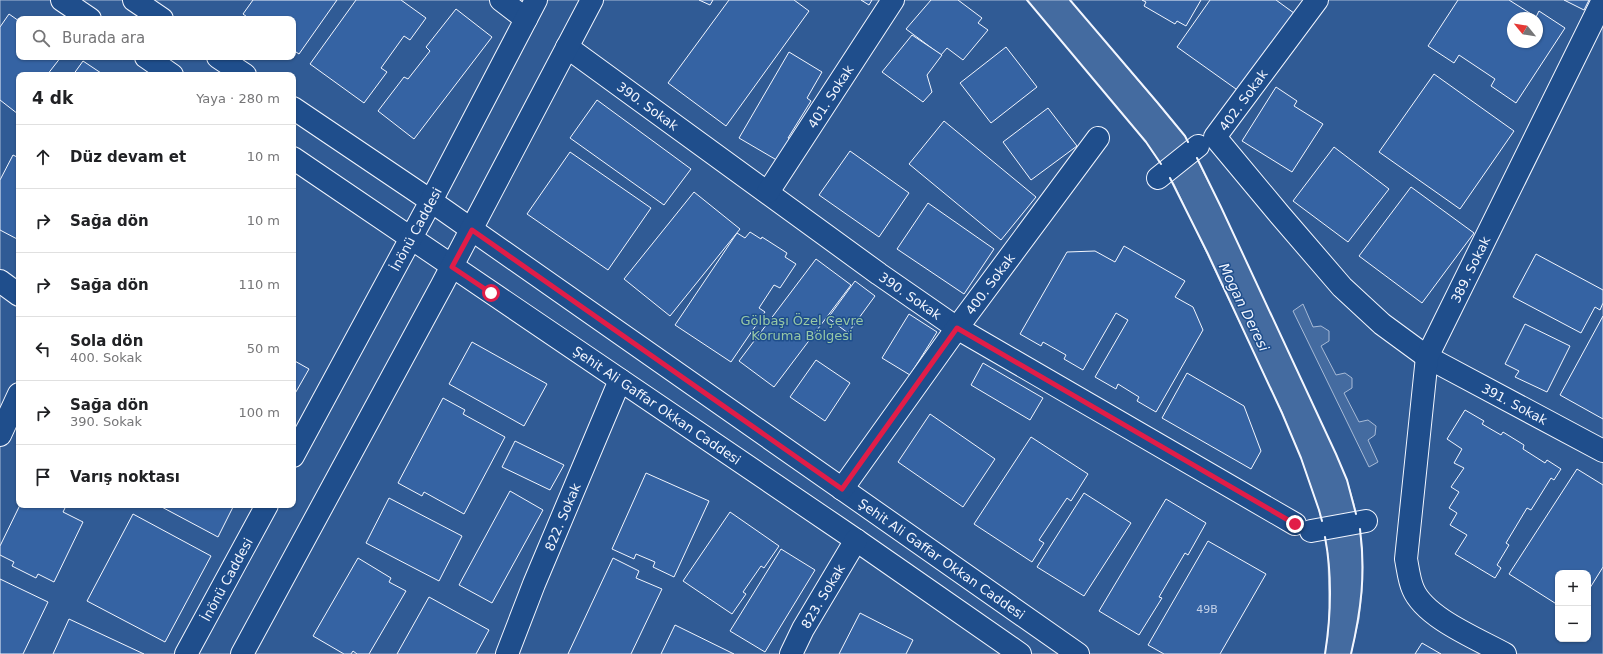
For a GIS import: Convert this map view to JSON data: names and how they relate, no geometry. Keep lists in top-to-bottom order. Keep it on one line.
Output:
{"streets":{"street":["401. Sokak","402. Sokak","390. Sokak","İnönü Caddesi","389. Sokak","400. Sokak","391. Sokak","Şehit Ali Gaffar Okkan Caddesi","822. Sokak","823. Sokak"]},"crossings":[["401. Sokak","390. Sokak"],["402. Sokak","391. Sokak"],["390. Sokak","400. Sokak"],["İnönü Caddesi","Şehit Ali Gaffar Okkan Caddesi"],["389. Sokak","391. Sokak"],["400. Sokak","Şehit Ali Gaffar Okkan Caddesi"],["Şehit Ali Gaffar Okkan Caddesi","822. Sokak"],["Şehit Ali Gaffar Okkan Caddesi","823. Sokak"]],"water":["Mogan Deresi"],"parks":["Gölbaşı Özel Çevre Koruma Bölgesi"],"house_numbers":["49B"],"north":"top left","page":{"search":"Burada ara","heading":["4 dk","Yaya · 280 m"],"list":[["Düz devam et","10 m"],["Sağa dön","10 m"],["Sağa dön","110 m"],["Sola dön","400. Sokak","50 m"],["Sağa dön","390. Sokak","100 m"],"Varış noktası"],"map_buttons":["+","−"]}}
